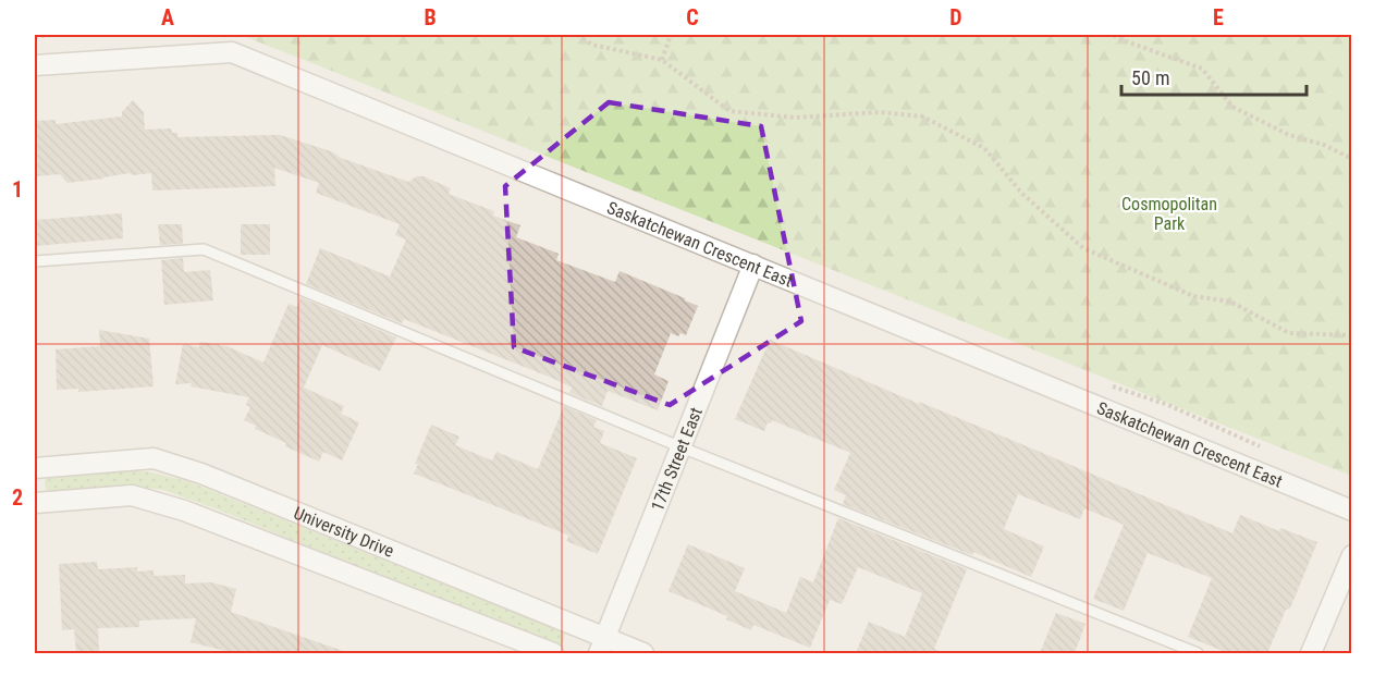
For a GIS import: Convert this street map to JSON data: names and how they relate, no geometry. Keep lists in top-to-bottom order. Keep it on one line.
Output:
{"streets":{"street":["Saskatchewan Crescent East","17th Street East","University Drive"]},"crossings":[["Saskatchewan Crescent East","17th Street East"],["17th Street East","University Drive"]],"parks":["Cosmopolitan Park"],"scale_bar":"50 m","grid":{"columns":["A","B","C","D","E"],"rows":["1","2"]}}
